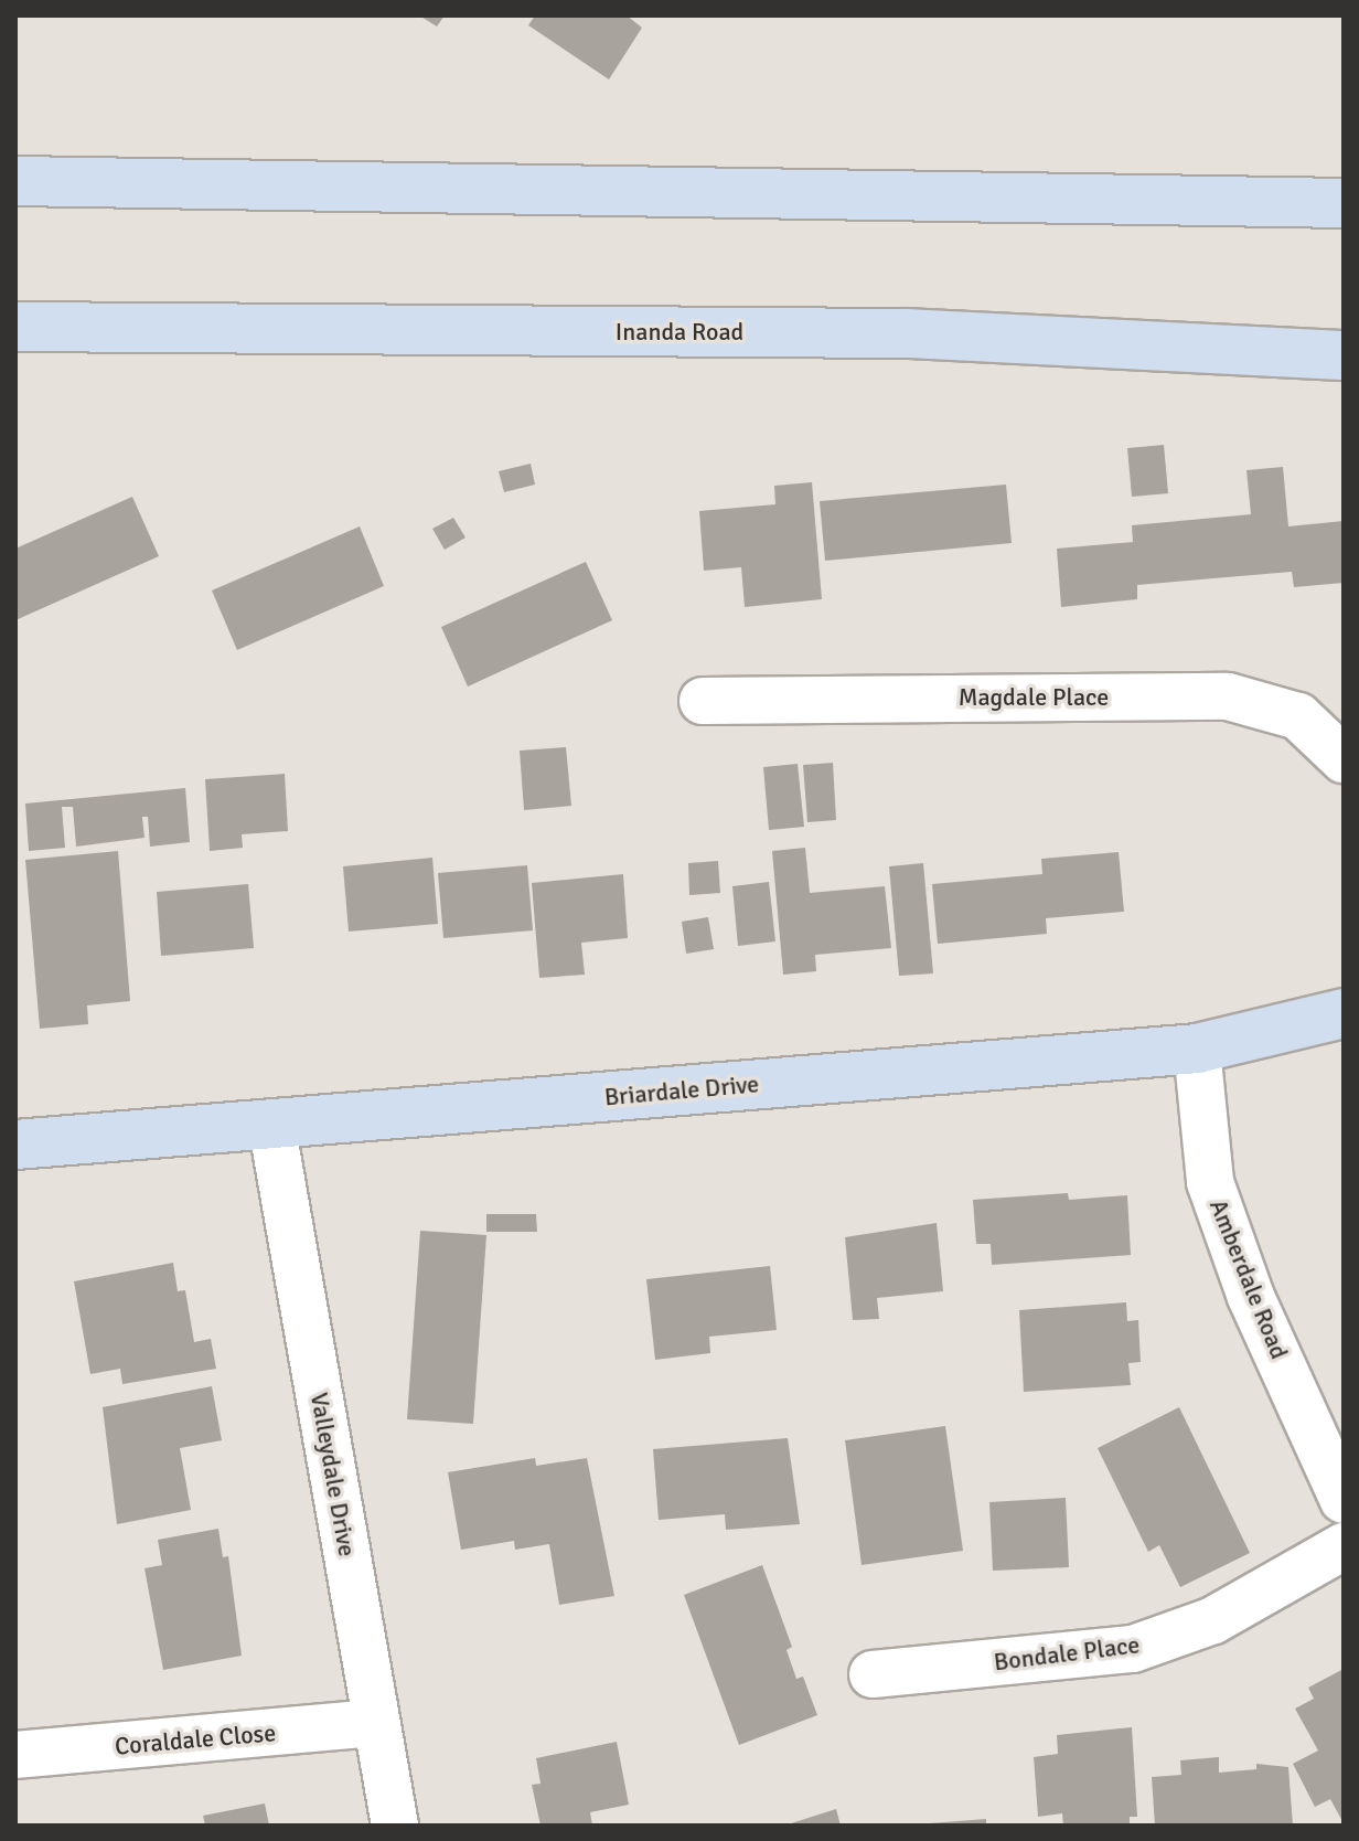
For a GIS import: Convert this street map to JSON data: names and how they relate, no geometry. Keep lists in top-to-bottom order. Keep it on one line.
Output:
{"streets":{"main road":["Inanda Road","Briardale Drive"],"street":["Magdale Place","Amberdale Road","Valleydale Drive","Bondale Place","Coraldale Close"]},"crossings":[["Briardale Drive","Amberdale Road"],["Briardale Drive","Valleydale Drive"],["Valleydale Drive","Coraldale Close"]]}
